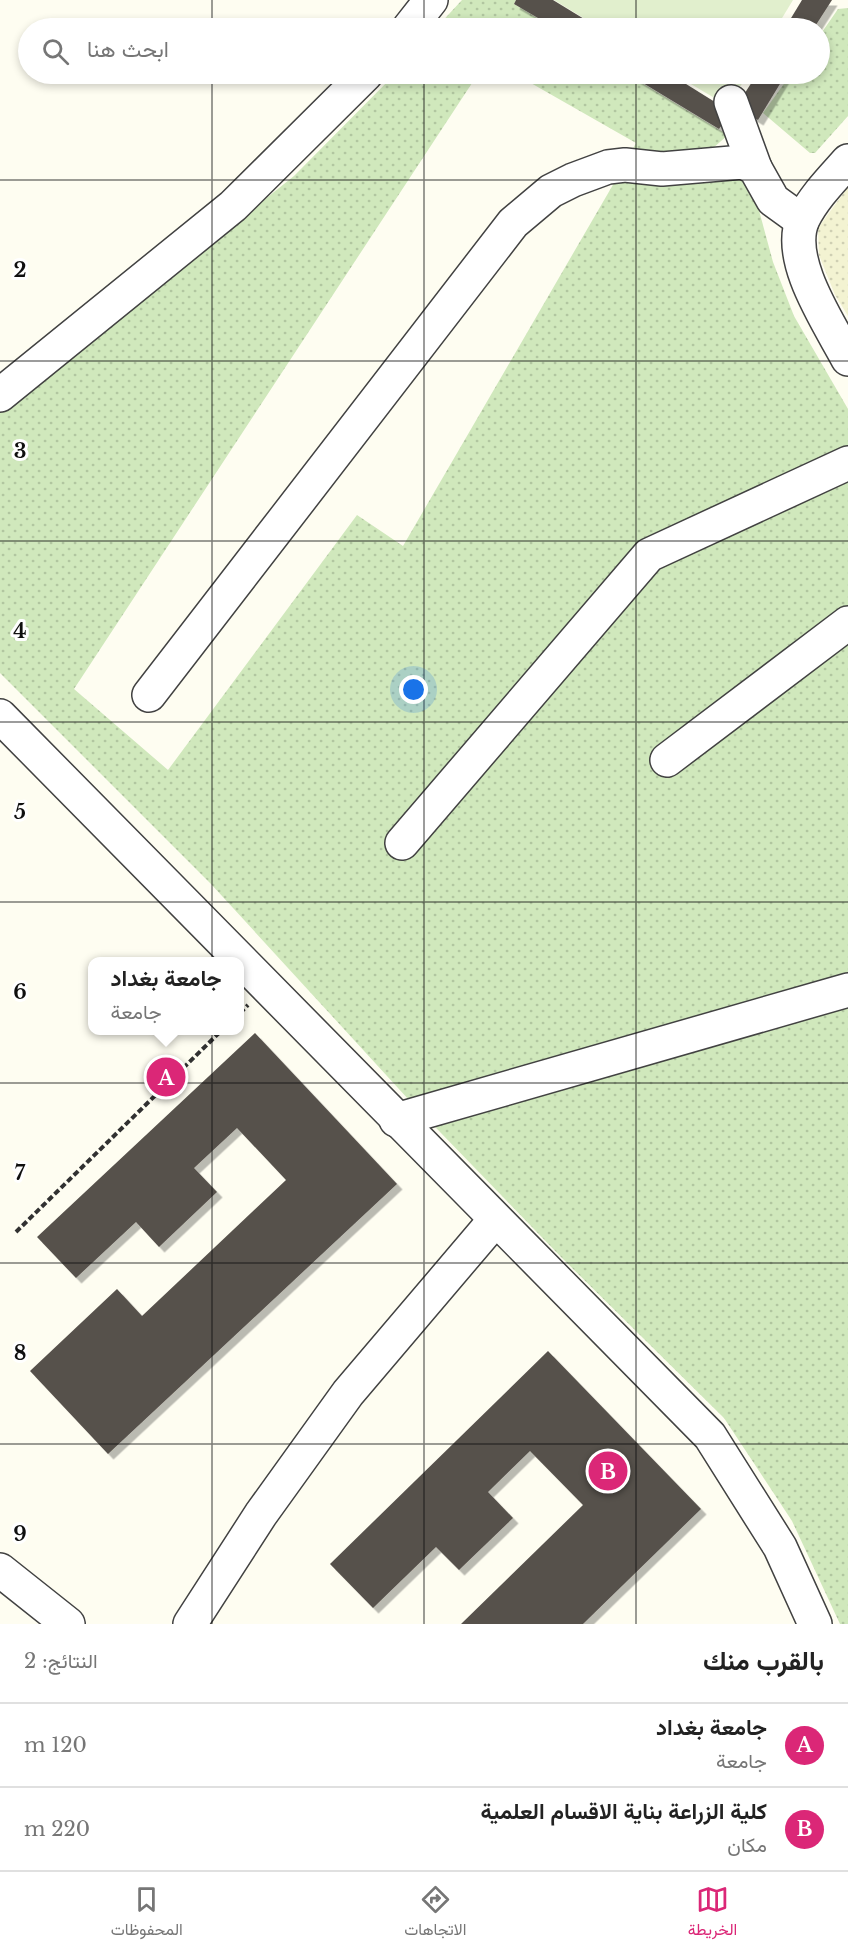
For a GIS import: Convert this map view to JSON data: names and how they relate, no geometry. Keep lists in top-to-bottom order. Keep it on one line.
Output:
{"page":{"search":"ابحث هنا","popup":["جامعة بغداد","جامعة"],"pins":["A","B"],"heading":["بالقرب منك","النتائج: 2"],"list":[{"mark":"A","name":"جامعة بغداد","note":"جامعة","value":"120 m"},{"mark":"B","name":"كلية الزراعة بناية الاقسام العلمية","note":"مكان","value":"220 m"}],"nav":["الخريطة","الاتجاهات","المحفوظات"]},"grid":{"rows":["2","3","4","5","6","7","8","9"]}}
